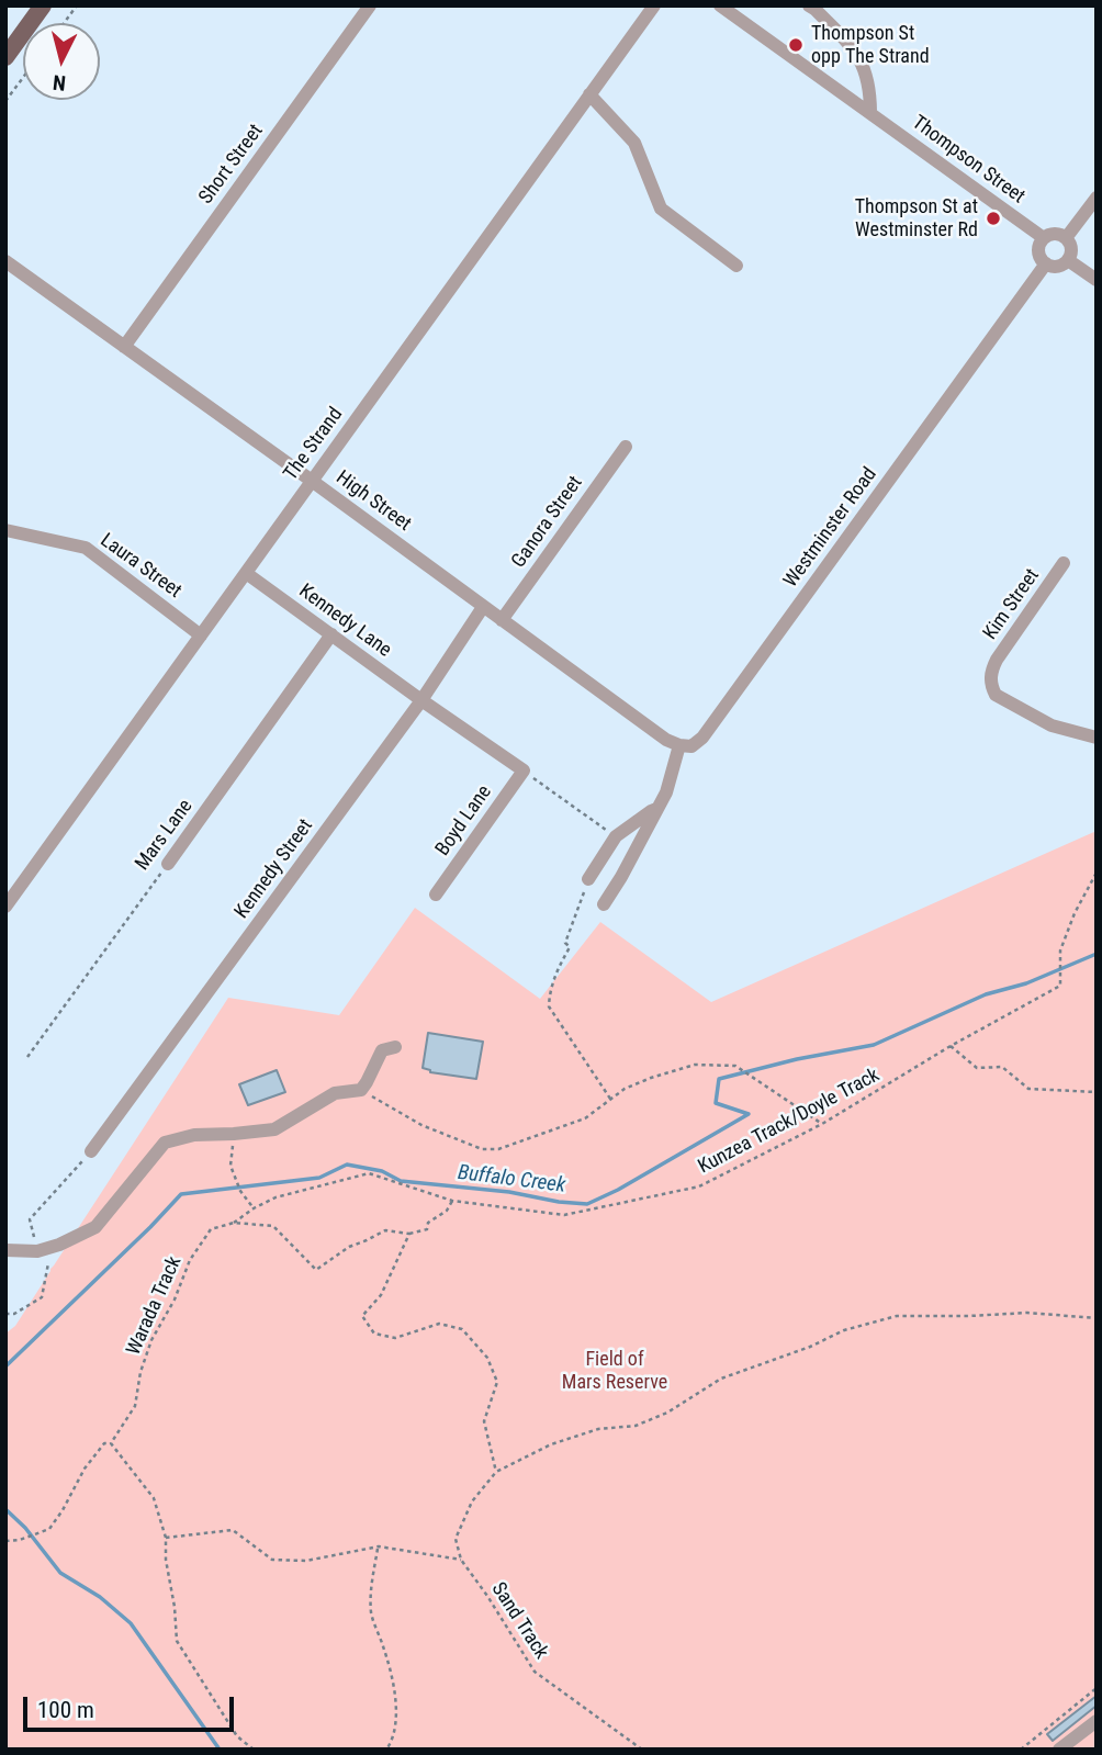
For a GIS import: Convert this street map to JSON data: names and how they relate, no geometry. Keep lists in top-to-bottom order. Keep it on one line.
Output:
{"streets":{"street":["Thompson Street","Short Street","The Strand","High Street","Ganora Street","Westminster Road","Laura Street","Kim Street","Kennedy Lane","Boyd Lane","Mars Lane","Kennedy Street"],"path":["Kunzea Track/Doyle Track","Warada Track","Sand Track"]},"crossings":[["Thompson Street","Westminster Road"],["Short Street","High Street"],["The Strand","High Street"],["The Strand","Laura Street"],["The Strand","Kennedy Lane"],["High Street","Ganora Street"],["High Street","Westminster Road"],["High Street","Kennedy Street"],["Kennedy Lane","Mars Lane"],["Kennedy Lane","Kennedy Street"],["Kunzea Track/Doyle Track","Warada Track"]],"water":["Buffalo Creek"],"parks":["Field of Mars Reserve"],"places":["Thompson St opp The Strand","Thompson St at Westminster Rd"],"scale_bar":"100 m","north":"bottom"}
